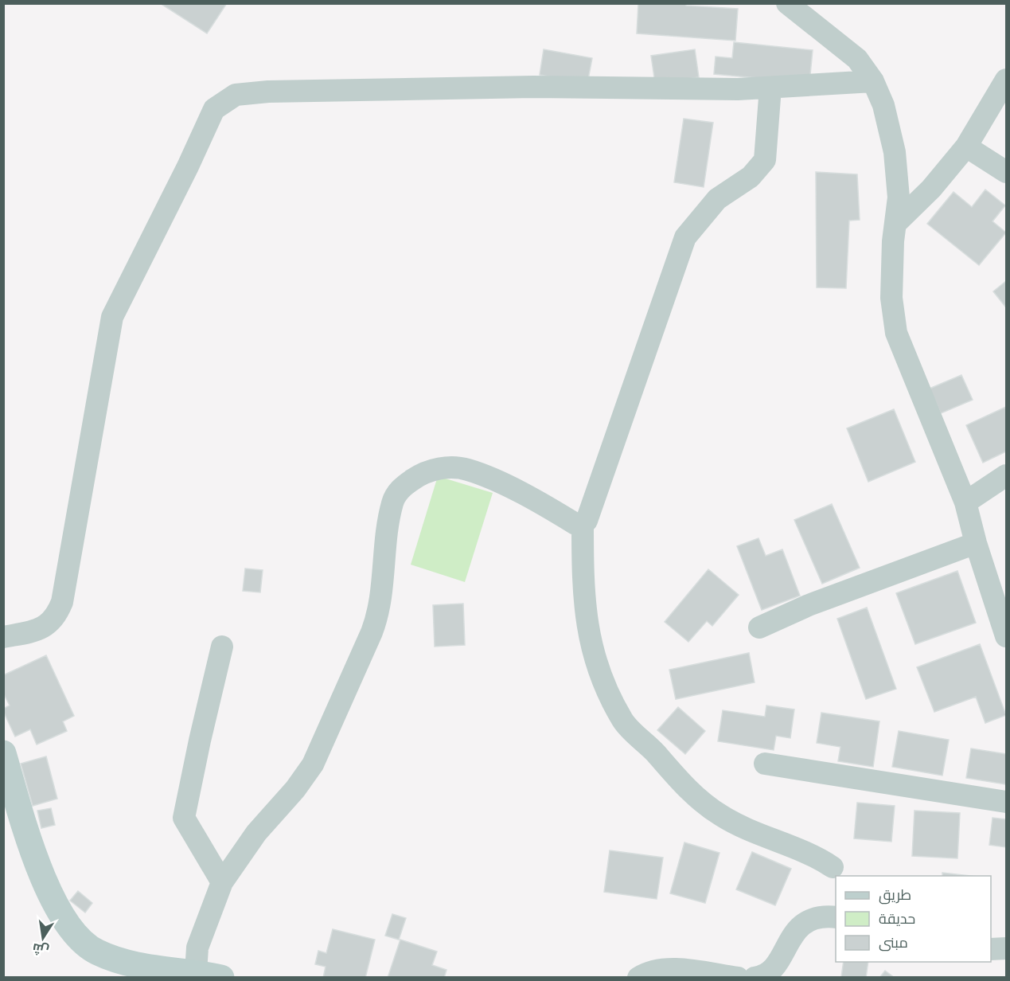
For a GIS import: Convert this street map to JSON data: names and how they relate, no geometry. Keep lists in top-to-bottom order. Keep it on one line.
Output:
{"legend":["طريق","حديقة","مبنى"],"north":"bottom"}
